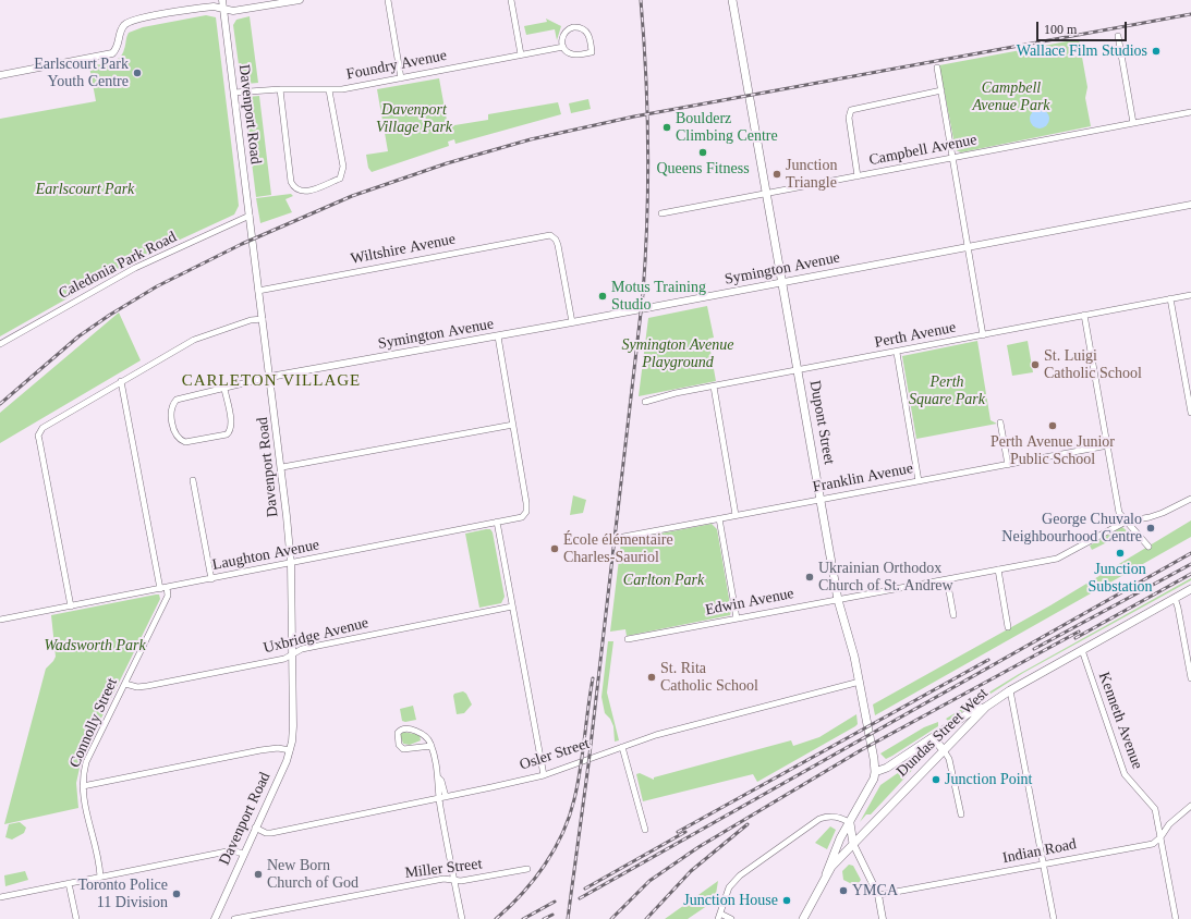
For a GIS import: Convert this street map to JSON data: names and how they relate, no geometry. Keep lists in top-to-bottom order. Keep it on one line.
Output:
{"streets":{"main road":["Dupont Street","Dundas Street West"],"street":["Foundry Avenue","Davenport Road","Campbell Avenue","Wiltshire Avenue","Caledonia Park Road","Symington Avenue","Perth Avenue","Franklin Avenue","Laughton Avenue","Edwin Avenue","Uxbridge Avenue","Kenneth Avenue","Connolly Street","Osler Street","Indian Road","Miller Street"]},"crossings":[["Foundry Avenue","Davenport Road"],["Davenport Road","Wiltshire Avenue"],["Davenport Road","Caledonia Park Road"],["Davenport Road","Symington Avenue"],["Davenport Road","Laughton Avenue"],["Davenport Road","Uxbridge Avenue"],["Davenport Road","Osler Street"],["Campbell Avenue","Dupont Street"],["Wiltshire Avenue","Symington Avenue"],["Symington Avenue","Dupont Street"],["Perth Avenue","Dupont Street"],["Dupont Street","Franklin Avenue"],["Dupont Street","Edwin Avenue"],["Dupont Street","Osler Street"],["Laughton Avenue","Connolly Street"],["Uxbridge Avenue","Connolly Street"],["Kenneth Avenue","Dundas Street West"],["Kenneth Avenue","Indian Road"]],"districts":["CARLETON VILLAGE"],"parks":["Campbell Avenue Park","Davenport Village Park","Earlscourt Park","Symington Avenue Playground","Perth Square Park","Carlton Park","Wadsworth Park"],"places":["Wallace Film Studios","Earlscourt Park Youth Centre","Boulderz Climbing Centre","Queens Fitness","Junction Triangle","Motus Training Studio","St. Luigi Catholic School","Perth Avenue Junior Public School","George Chuvalo Neighbourhood Centre","École élémentaire Charles-Sauriol","Junction Substation","Ukrainian Orthodox Church of St. Andrew","St. Rita Catholic School","Junction Point","New Born Church of God","YMCA","Toronto Police 11 Division","Junction House"],"scale_bar":"100 m"}
